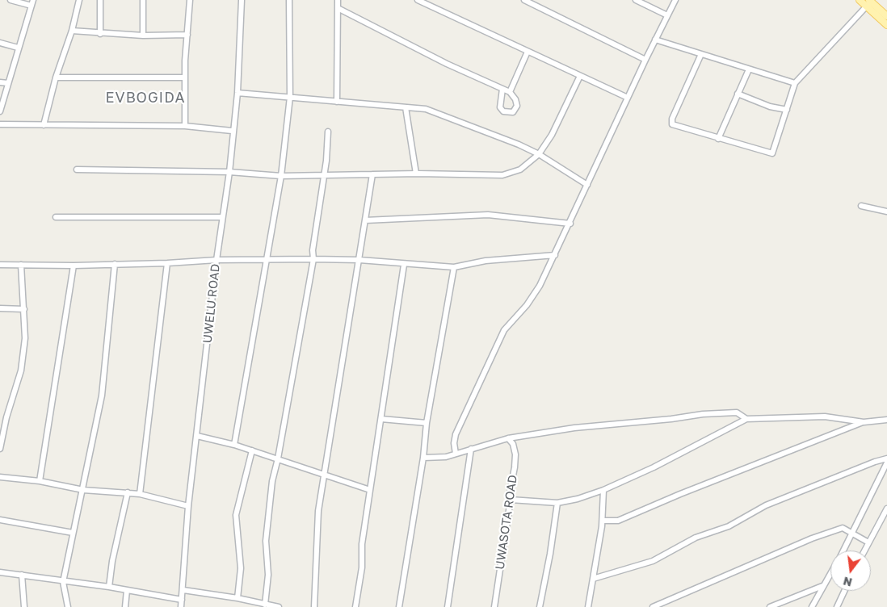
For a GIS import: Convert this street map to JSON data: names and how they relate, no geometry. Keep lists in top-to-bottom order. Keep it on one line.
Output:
{"streets":{"street":["UWELU ROAD","UWASOTA ROAD"]},"districts":["EVBOGIDA"],"north":"bottom"}
